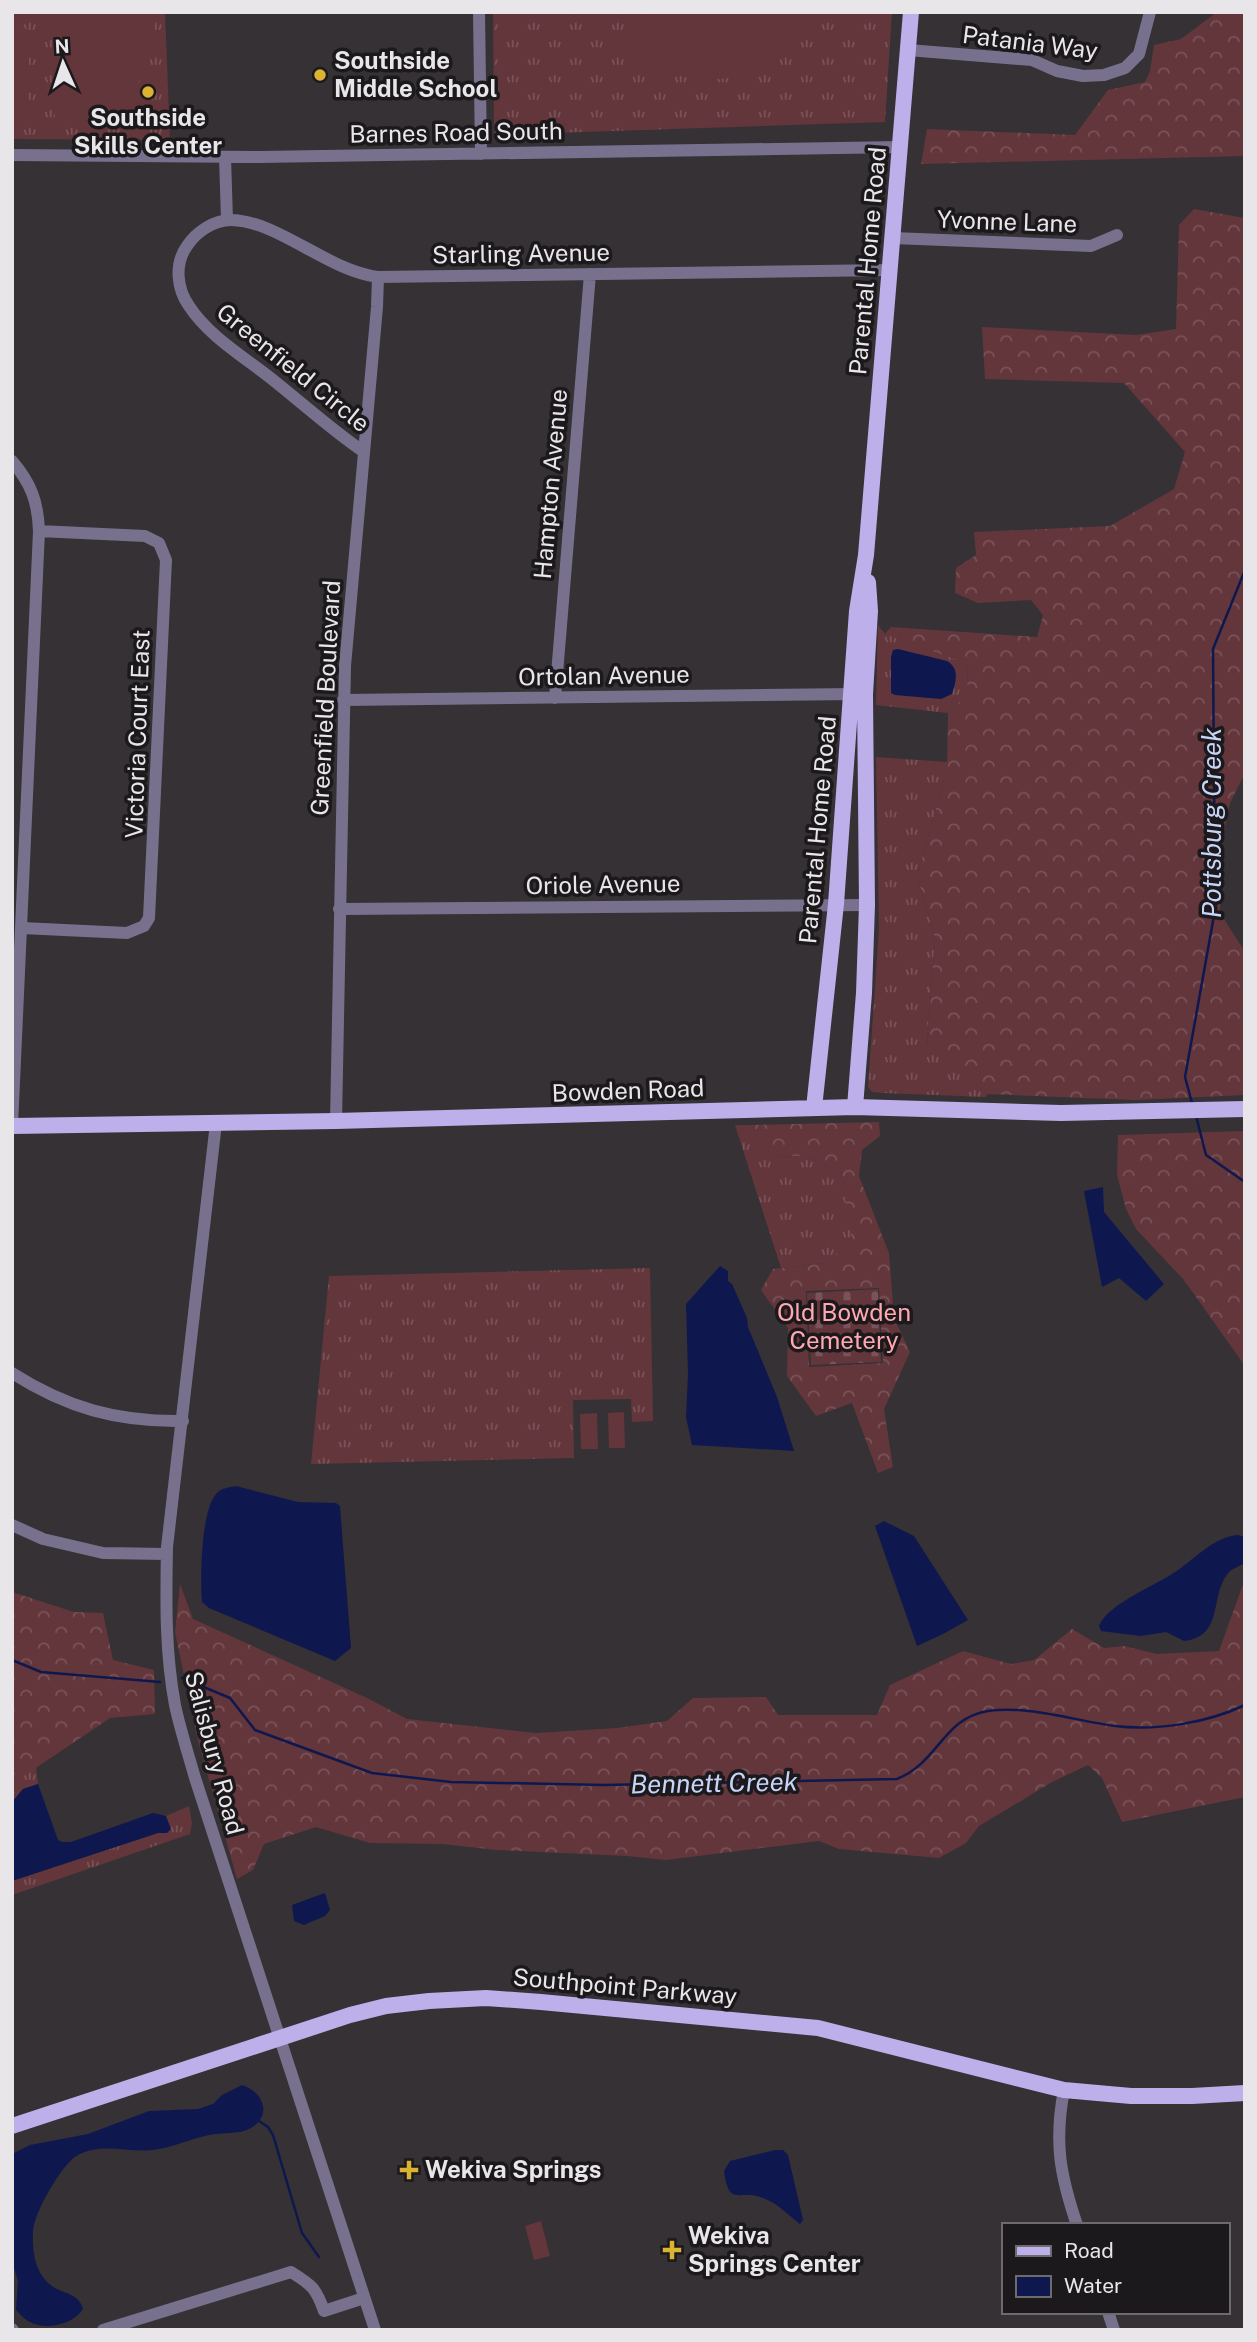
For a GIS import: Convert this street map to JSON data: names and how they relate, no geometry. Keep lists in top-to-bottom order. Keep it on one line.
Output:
{"streets":{"main road":["Parental Home Road","Bowden Road","Southpoint Parkway"],"street":["Patania Way","Barnes Road South","Yvonne Lane","Starling Avenue","Greenfield Circle","Hampton Avenue","Ortolan Avenue","Greenfield Boulevard","Victoria Court East","Oriole Avenue","Salisbury Road"]},"crossings":[["Patania Way","Parental Home Road"],["Barnes Road South","Parental Home Road"],["Yvonne Lane","Parental Home Road"],["Starling Avenue","Parental Home Road"],["Starling Avenue","Greenfield Circle"],["Starling Avenue","Hampton Avenue"],["Starling Avenue","Greenfield Boulevard"],["Parental Home Road","Ortolan Avenue"],["Parental Home Road","Oriole Avenue"],["Parental Home Road","Bowden Road"],["Greenfield Circle","Greenfield Boulevard"],["Hampton Avenue","Ortolan Avenue"],["Ortolan Avenue","Greenfield Boulevard"],["Greenfield Boulevard","Oriole Avenue"],["Greenfield Boulevard","Bowden Road"],["Bowden Road","Salisbury Road"],["Salisbury Road","Southpoint Parkway"]],"water":["Pottsburg Creek","Bennett Creek"],"parks":["Old Bowden Cemetery"],"places":{"other":["Southside Middle School","Southside Skills Center"],"health":["Wekiva Springs","Wekiva Springs Center"]},"legend":["Road","Water"],"north":"top"}
